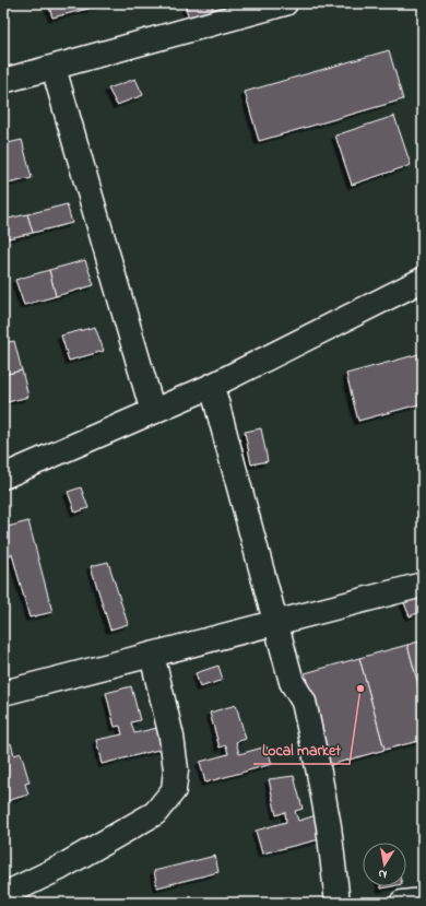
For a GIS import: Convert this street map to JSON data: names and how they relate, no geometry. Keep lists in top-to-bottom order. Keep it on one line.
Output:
{"places":["Local market"],"north":"bottom"}
